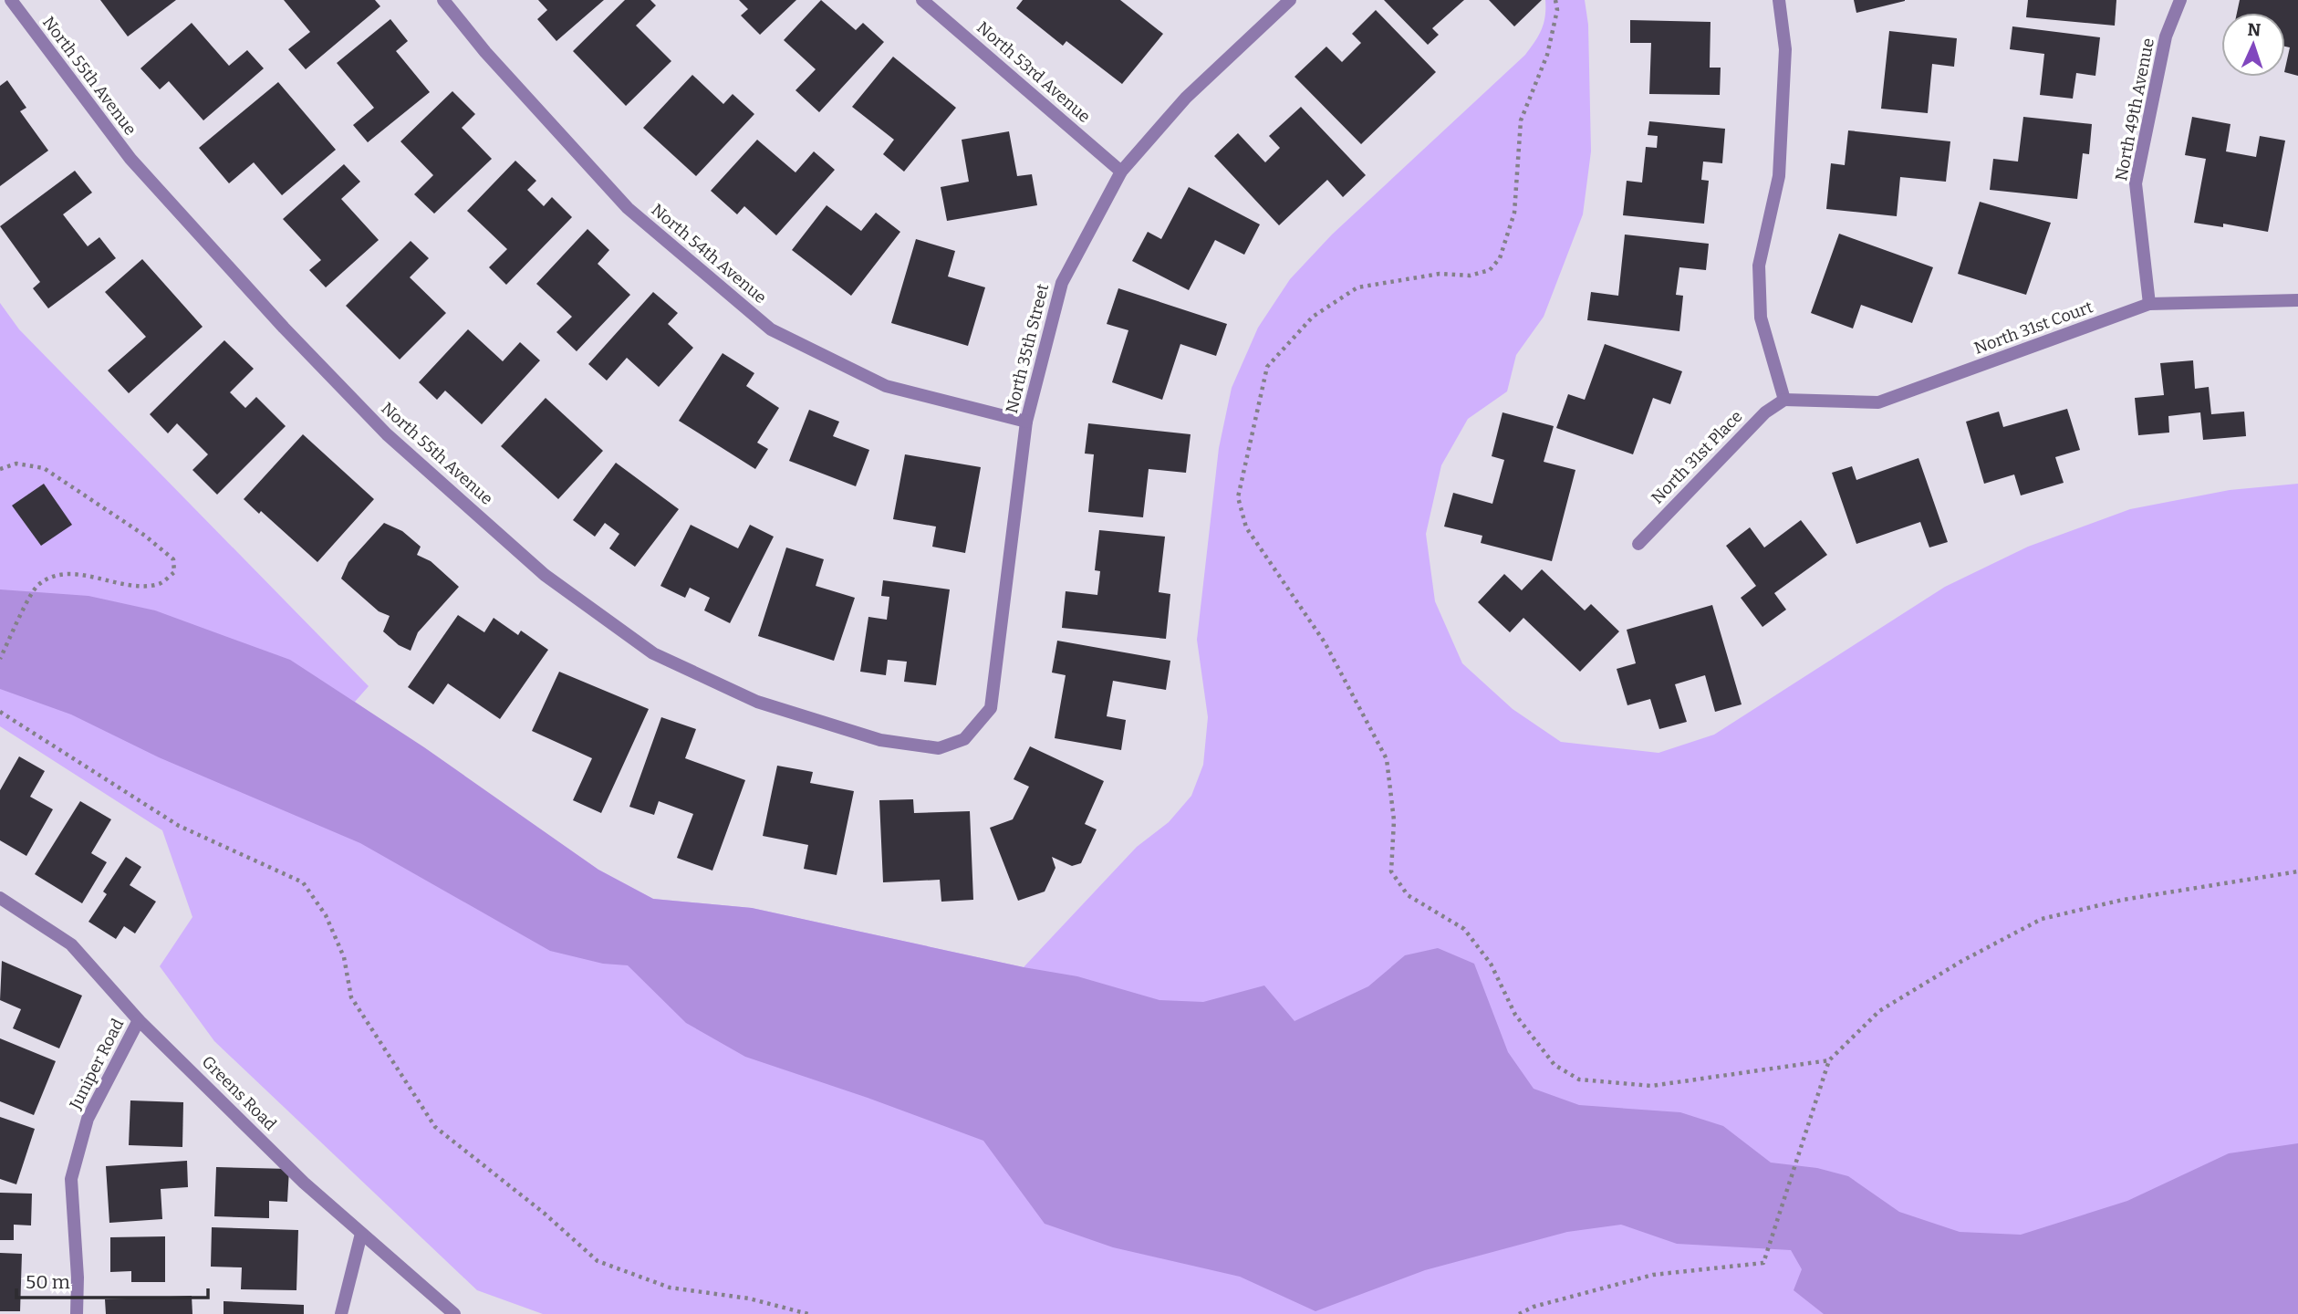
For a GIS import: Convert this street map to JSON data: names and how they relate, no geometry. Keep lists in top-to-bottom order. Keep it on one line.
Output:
{"streets":{"street":["North 53rd Avenue","North 55th Avenue","North 49th Avenue","North 54th Avenue","North 31st Court","North 35th Street","North 31st Place","Juniper Road","Greens Road"]},"crossings":[["North 53rd Avenue","North 35th Street"],["North 55th Avenue","North 35th Street"],["North 49th Avenue","North 31st Court"],["North 54th Avenue","North 35th Street"],["North 31st Court","North 31st Place"],["Juniper Road","Greens Road"]],"scale_bar":"50 m","north":"top"}
